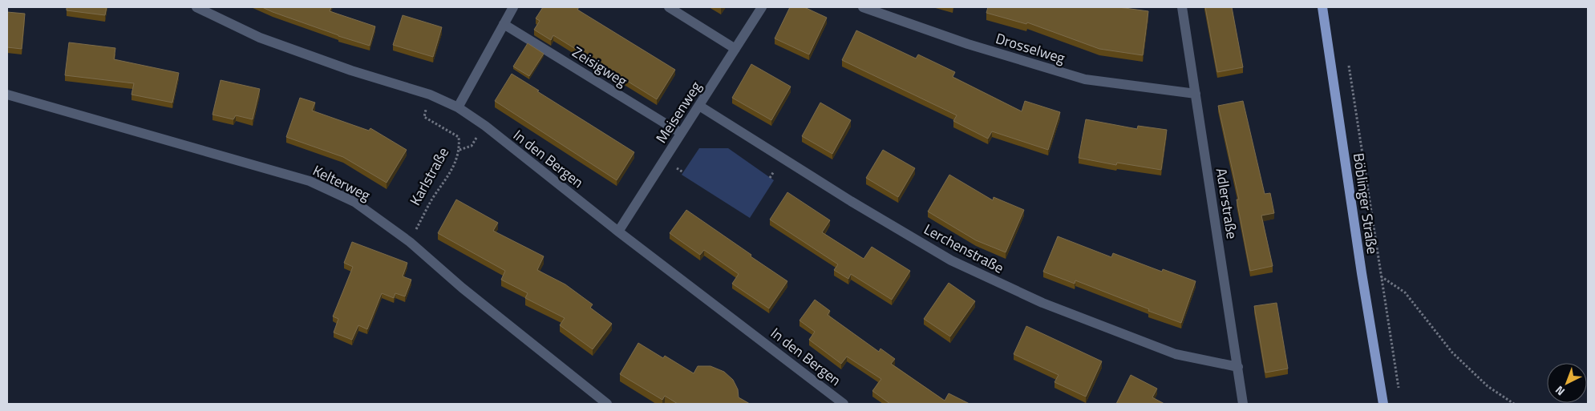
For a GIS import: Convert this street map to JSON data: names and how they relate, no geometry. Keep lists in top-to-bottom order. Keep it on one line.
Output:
{"streets":{"main road":["Böblinger Straße"],"street":["Drosselweg","Zeisigweg","Meisenweg","In den Bergen","Kelterweg","Adlerstraße","Lerchenstraße"],"path":["Karlstraße"]},"crossings":[["Drosselweg","Adlerstraße"],["Zeisigweg","Meisenweg"],["Meisenweg","In den Bergen"],["Meisenweg","Lerchenstraße"],["In den Bergen","Karlstraße"],["Karlstraße","Kelterweg"],["Adlerstraße","Lerchenstraße"]],"north":"bottom left"}
